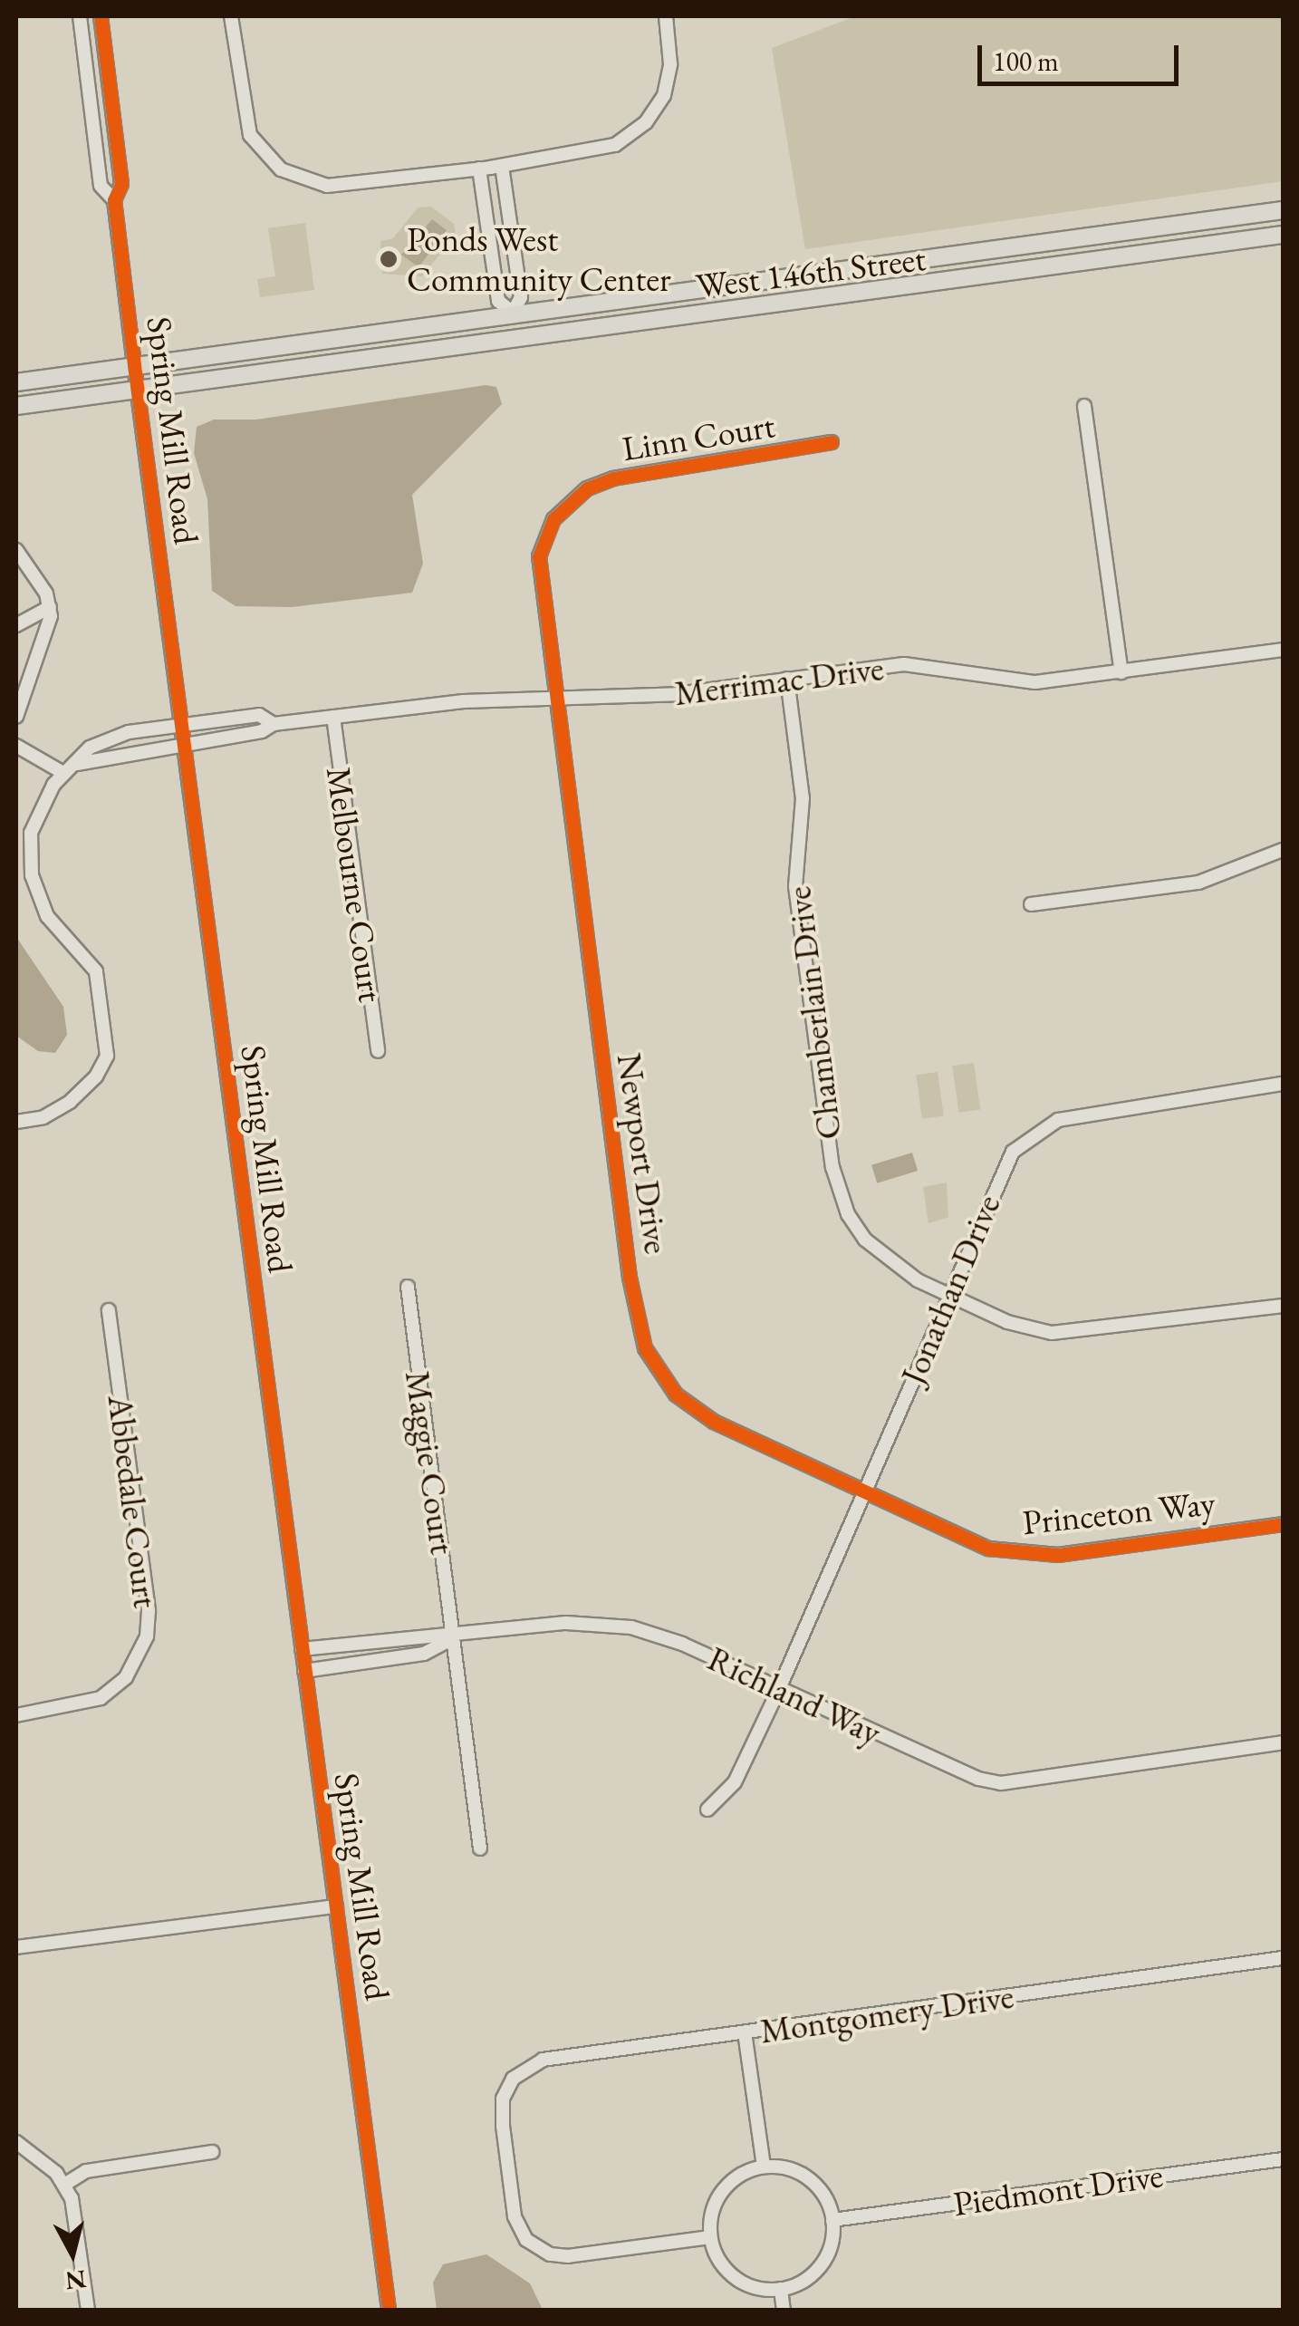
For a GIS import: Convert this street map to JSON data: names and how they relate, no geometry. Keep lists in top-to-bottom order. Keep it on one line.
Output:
{"streets":{"main road":["West 146th Street"],"street":["Spring Mill Road","Linn Court","Merrimac Drive","Melbourne Court","Chamberlain Drive","Newport Drive","Jonathan Drive","Maggie Court","Abbedale Court","Princeton Way","Richland Way","Montgomery Drive","Piedmont Drive"]},"crossings":[["West 146th Street","Spring Mill Road"],["Spring Mill Road","Merrimac Drive"],["Spring Mill Road","Richland Way"],["Linn Court","Merrimac Drive"],["Linn Court","Newport Drive"],["Merrimac Drive","Melbourne Court"],["Merrimac Drive","Chamberlain Drive"],["Merrimac Drive","Newport Drive"],["Chamberlain Drive","Jonathan Drive"],["Newport Drive","Jonathan Drive"],["Newport Drive","Princeton Way"],["Jonathan Drive","Princeton Way"],["Jonathan Drive","Richland Way"],["Maggie Court","Richland Way"],["Montgomery Drive","Piedmont Drive"]],"places":["Ponds West Community Center"],"scale_bar":"100 m","north":"bottom"}
